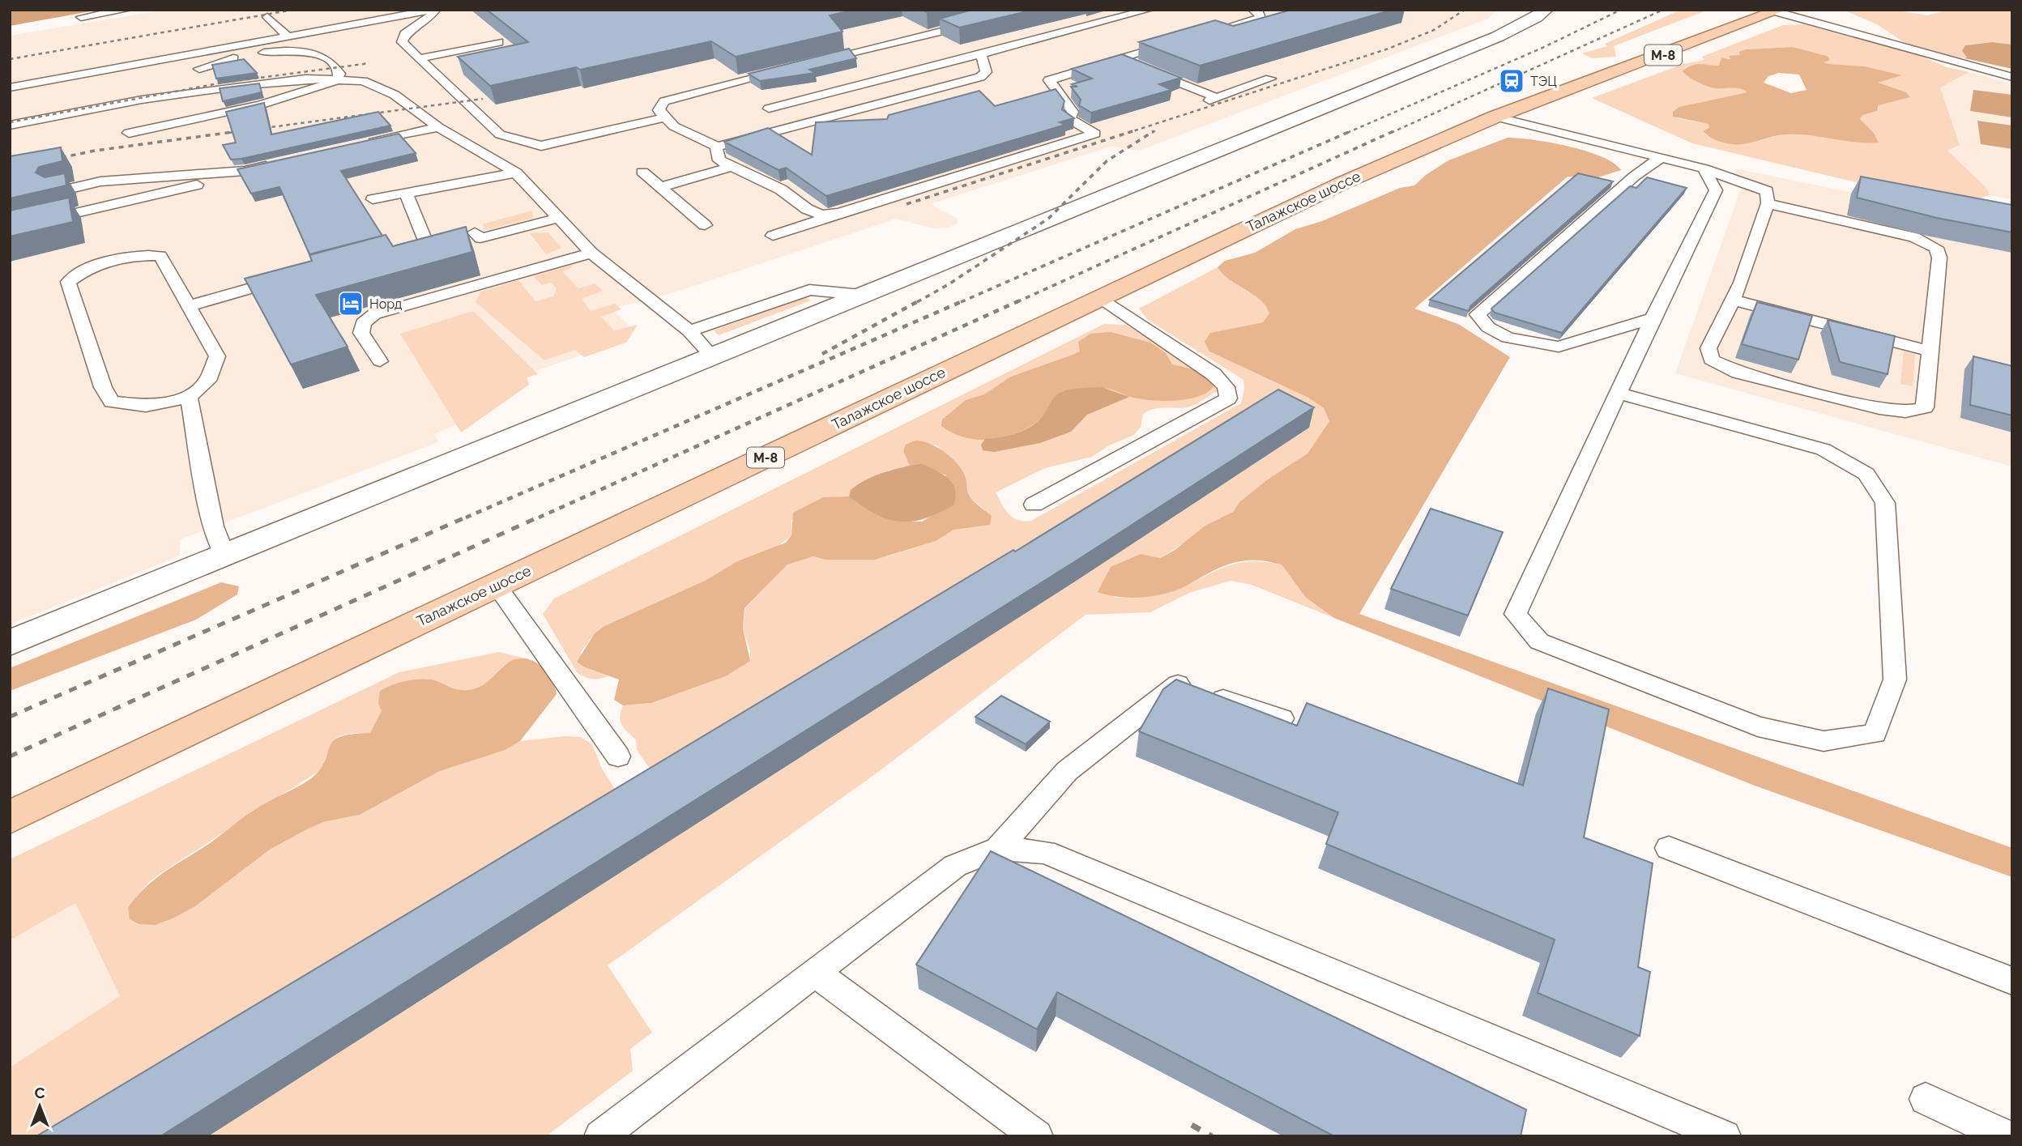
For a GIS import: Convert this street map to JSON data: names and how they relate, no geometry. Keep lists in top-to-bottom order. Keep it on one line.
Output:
{"streets":{"main road":["М-8","Талажское шоссе"]},"places":{"station":["ТЭЦ"],"hotel":["Норд"]},"north":"top"}
